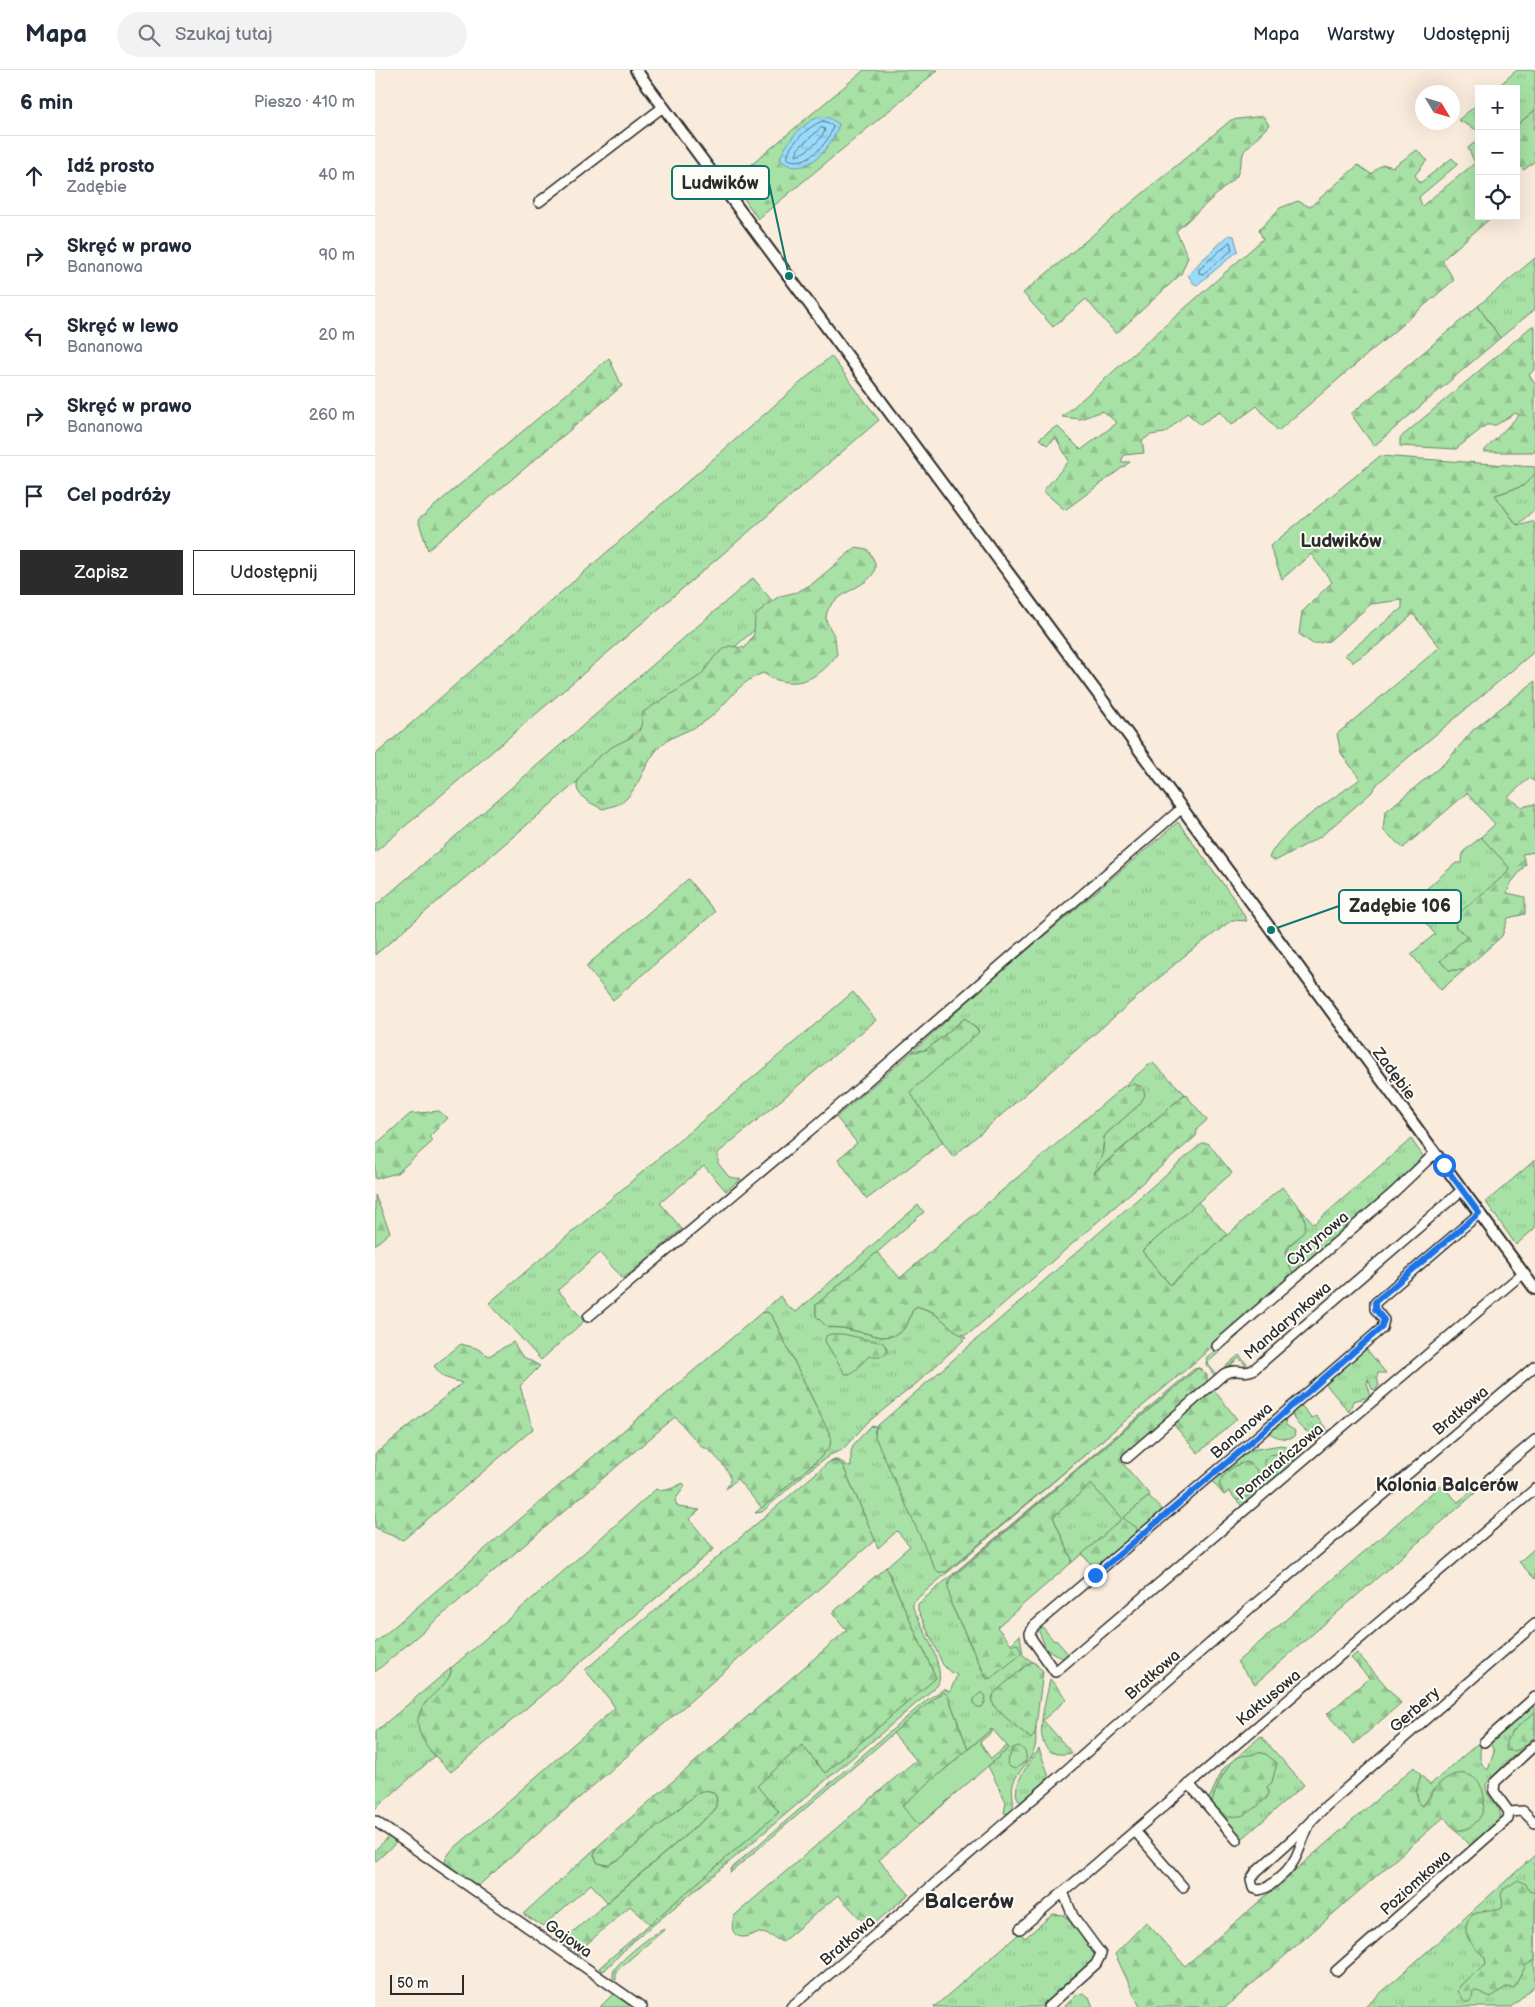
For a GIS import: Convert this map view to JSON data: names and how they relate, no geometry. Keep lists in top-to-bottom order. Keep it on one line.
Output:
{"streets":{"street":["Zadębie","Cytrynowa","Mandarynkowa","Bratkowa","Bananowa","Pomarańczowa","Kaktusowa","Gerbery","Poziomkowa","Gajowa"]},"crossings":[["Zadębie","Cytrynowa"],["Zadębie","Mandarynkowa"],["Zadębie","Bananowa"],["Zadębie","Pomarańczowa"],["Bananowa","Pomarańczowa"]],"districts":["Ludwików","Kolonia Balcerów","Balcerów"],"places":["Ludwików","Zadębie 106"],"scale_bar":"50 m","north":"bottom right","page":{"header":"Mapa","search":"Szukaj tutaj","nav":["Mapa","Warstwy","Udostępnij"],"heading":["6 min","Pieszo · 410 m"],"map_buttons":["+","−"],"list":[["Idź prosto","Zadębie","40 m"],["Skręć w prawo","Bananowa","90 m"],["Skręć w lewo","Bananowa","20 m"],["Skręć w prawo","Bananowa","260 m"],"Cel podróży"],"buttons":["Zapisz","Udostępnij"],"scale":"50 m"}}
